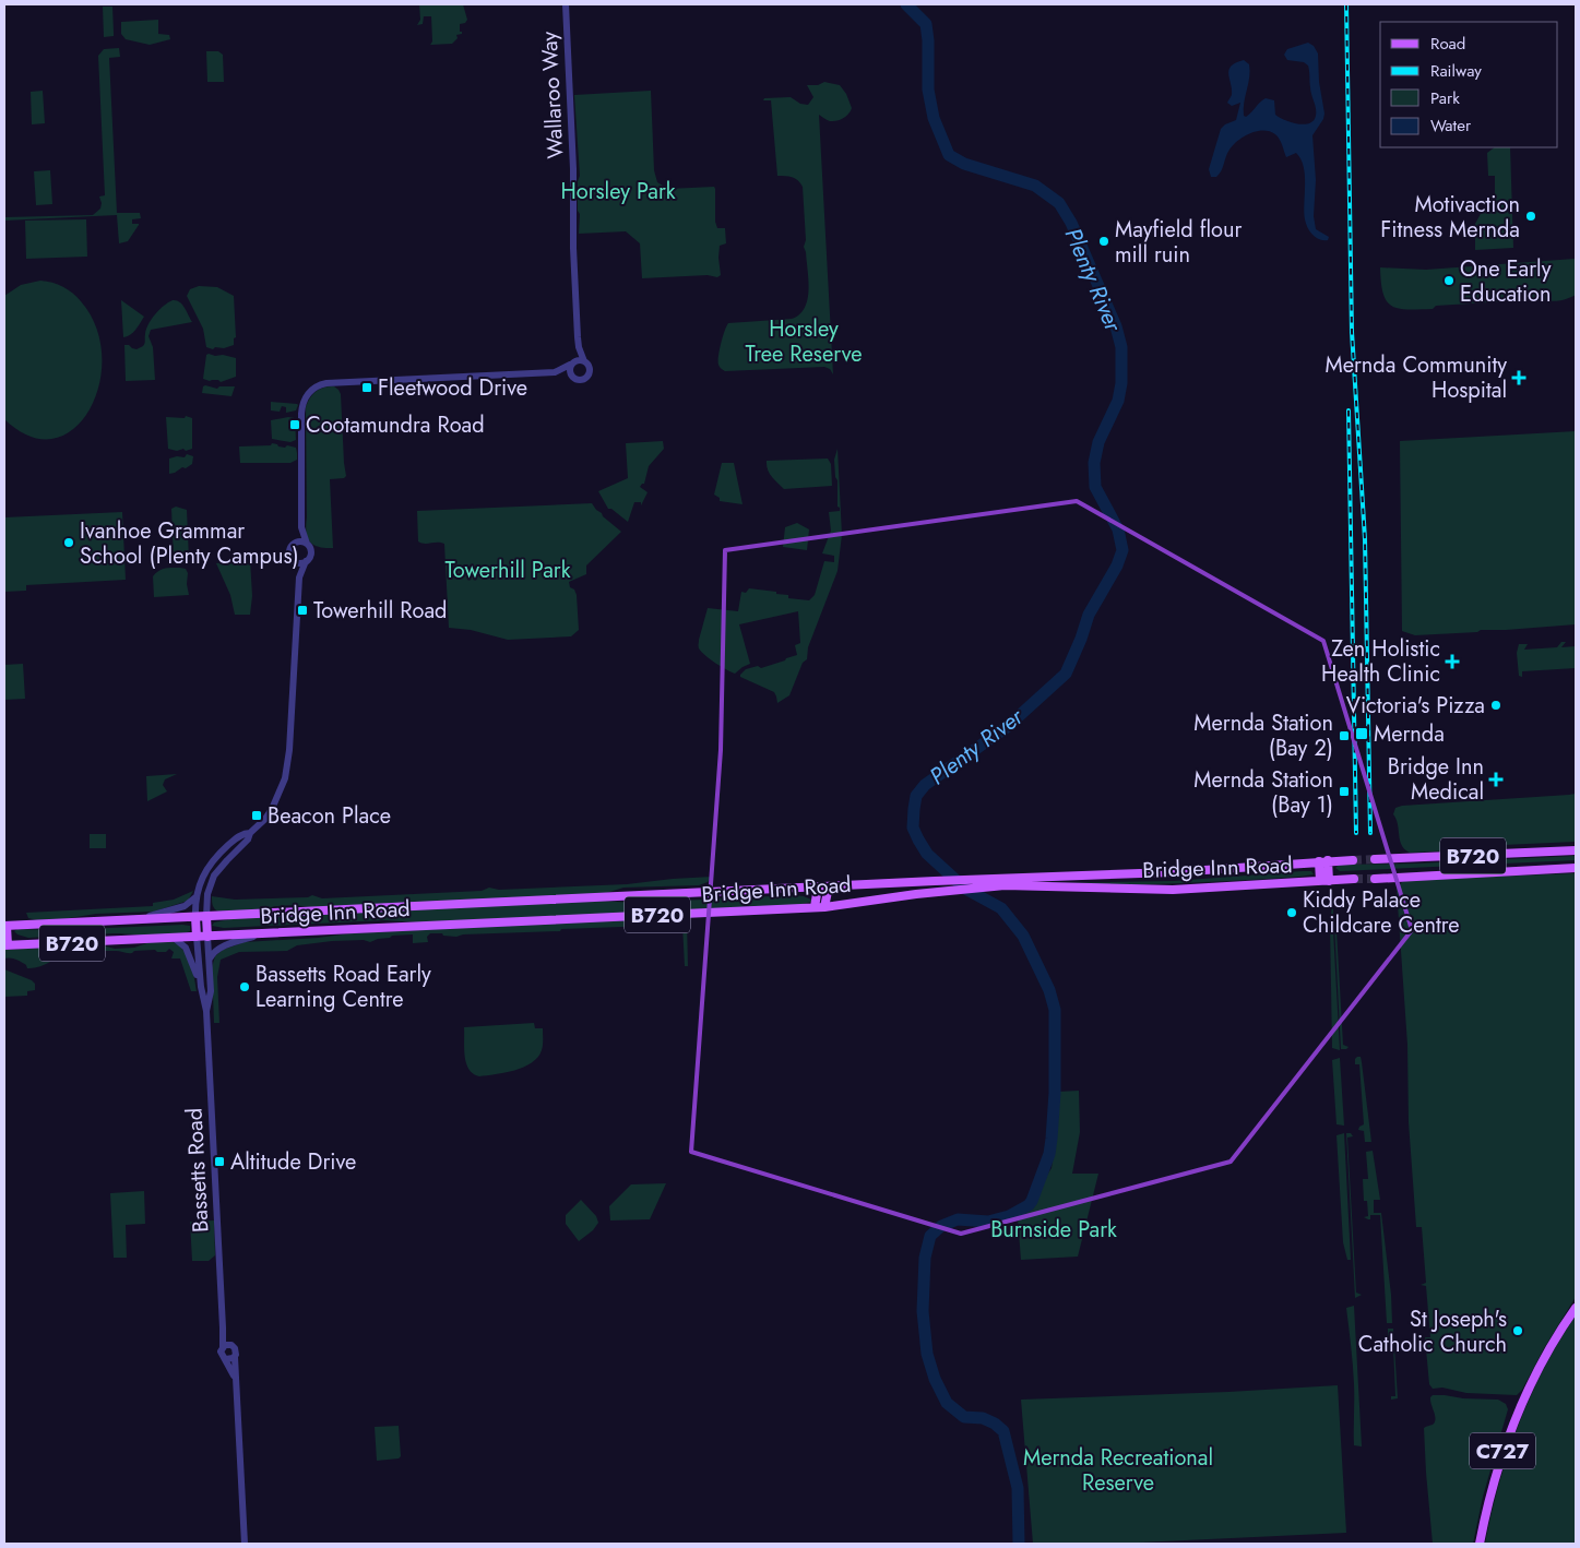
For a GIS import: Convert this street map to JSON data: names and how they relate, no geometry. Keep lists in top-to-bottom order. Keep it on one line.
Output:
{"streets":{"main road":["B720","Bridge Inn Road","Bassetts Road","C727"],"street":["Wallaroo Way"]},"crossings":[["Bridge Inn Road","Bassetts Road"]],"water":["Plenty River"],"parks":["Horsley Park","Horsley Tree Reserve","Towerhill Park","Burnside Park","Mernda Recreational Reserve"],"places":{"other":["Motivaction Fitness Mernda","Mayfield flour mill ruin","One Early Education","Ivanhoe Grammar School (Plenty Campus)","Victoria's Pizza","Kiddy Palace Childcare Centre","Bassetts Road Early Learning Centre","St Joseph's Catholic Church"],"health":["Mernda Community Hospital","Zen Holistic Health Clinic","Bridge Inn Medical"],"transit":["Fleetwood Drive","Cootamundra Road","Towerhill Road","Mernda","Mernda Station (Bay 2)","Mernda Station (Bay 1)","Beacon Place","Altitude Drive"]},"legend":["Road","Railway","Park","Water"]}
